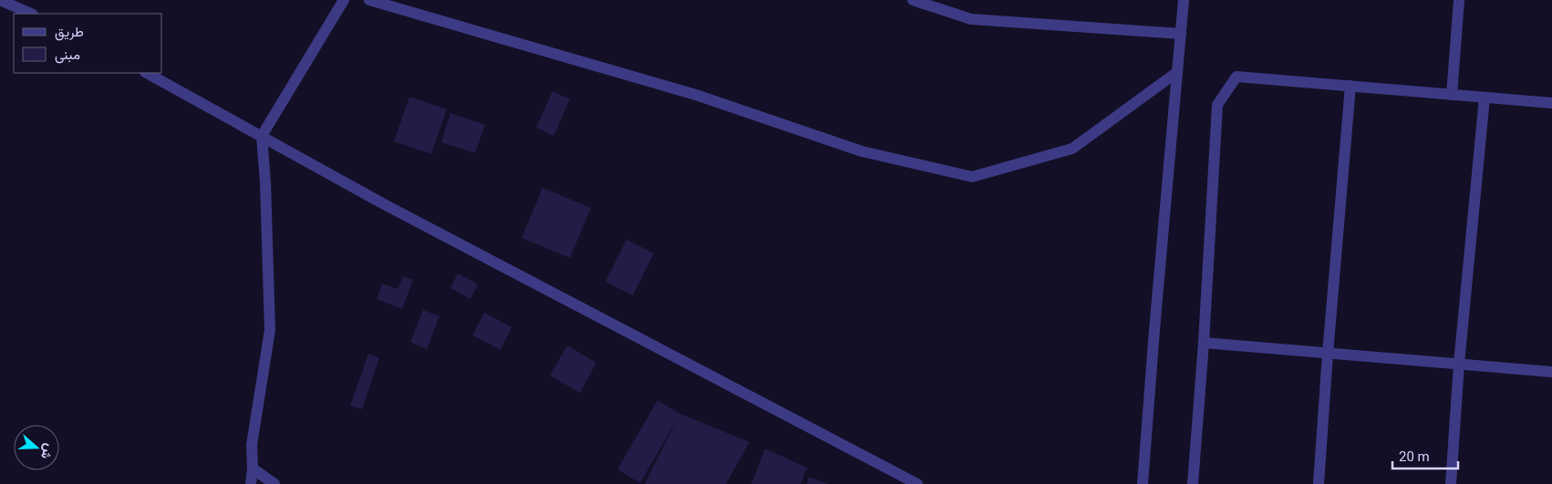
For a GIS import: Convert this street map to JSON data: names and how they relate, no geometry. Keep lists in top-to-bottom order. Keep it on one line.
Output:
{"legend":["طريق","مبنى"],"scale_bar":"20 m","north":"right"}
